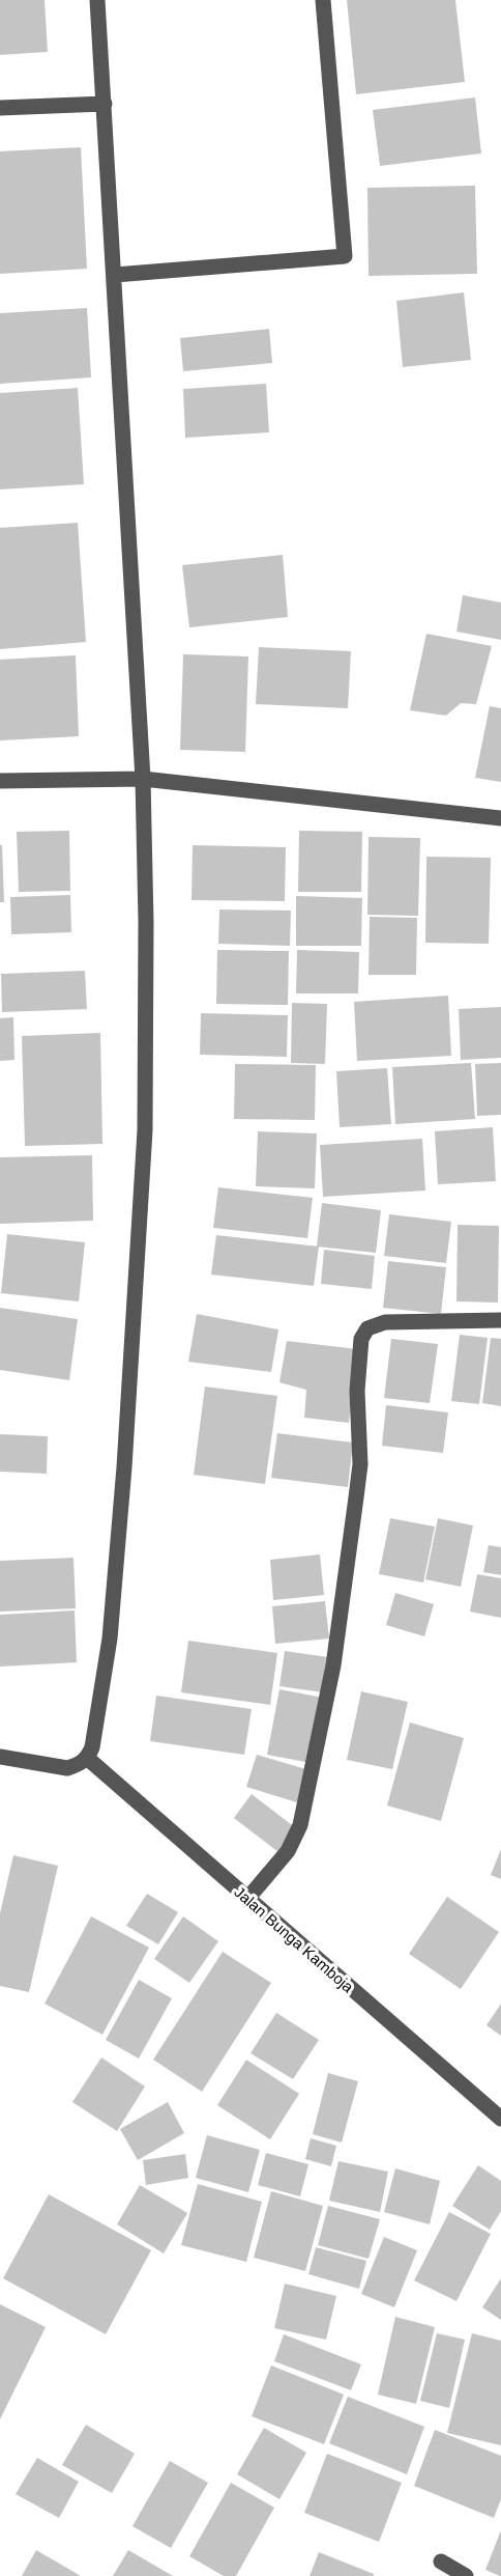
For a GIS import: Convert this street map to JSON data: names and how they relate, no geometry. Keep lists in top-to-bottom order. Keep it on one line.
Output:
{"streets":{"street":["Jalan Bunga Kamboja"]}}
